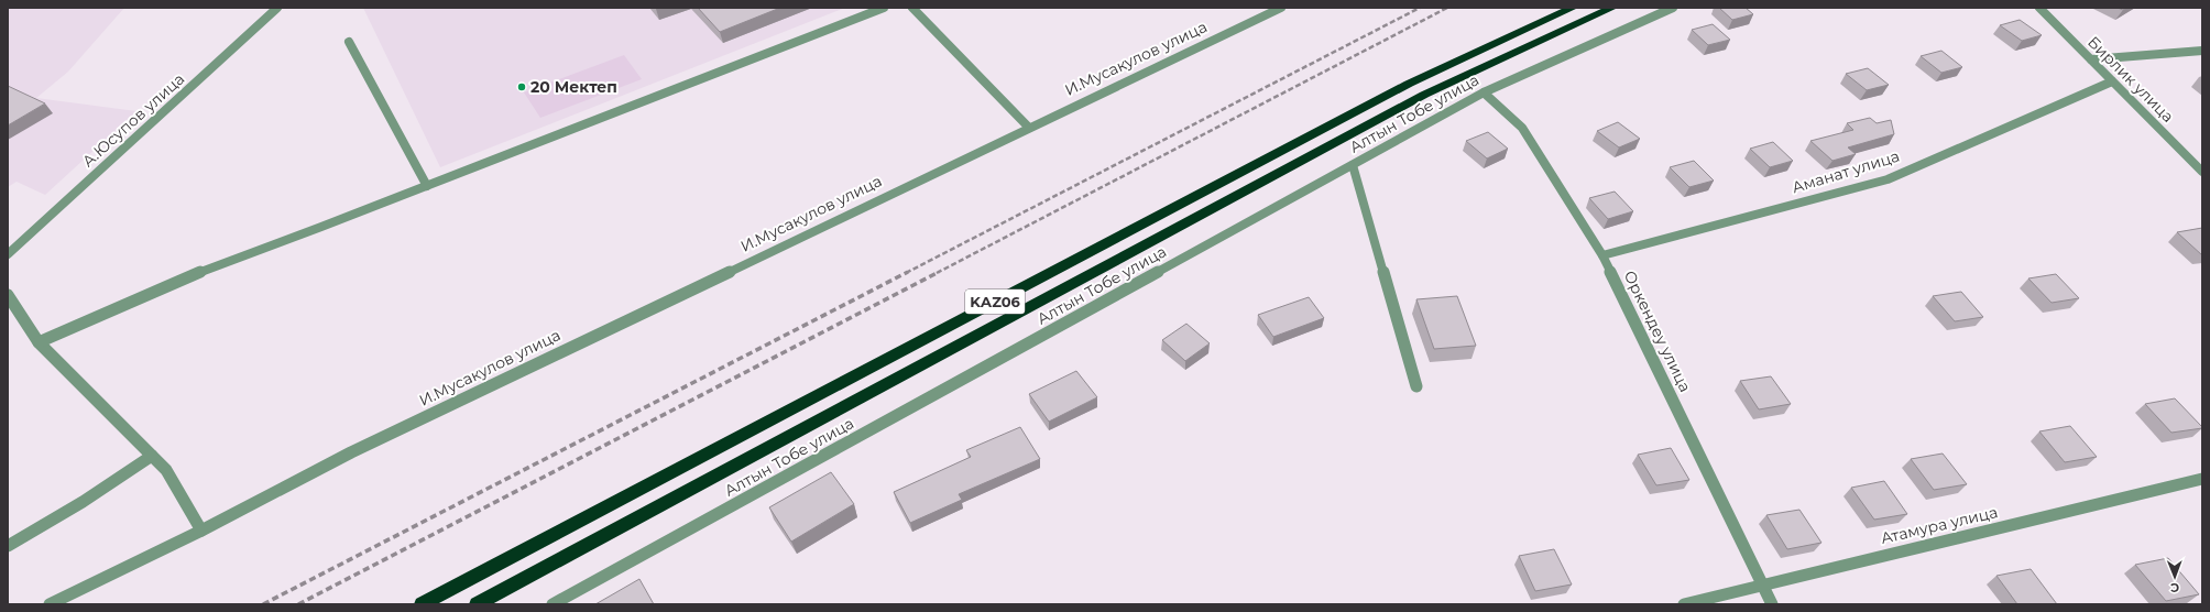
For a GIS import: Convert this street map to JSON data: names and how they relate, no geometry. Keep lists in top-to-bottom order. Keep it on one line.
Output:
{"streets":{"highway":["KАZ06"],"street":["И.Мусакулов улица","Бирлик улица","Алтын Тобе улица","А.Юсупов улица","Аманат улица","Оркендеу улица","Атамура улица"]},"crossings":[["Бирлик улица","Аманат улица"],["Алтын Тобе улица","Оркендеу улица"],["Аманат улица","Оркендеу улица"],["Оркендеу улица","Атамура улица"]],"places":["20 Мектеп"],"north":"bottom"}
